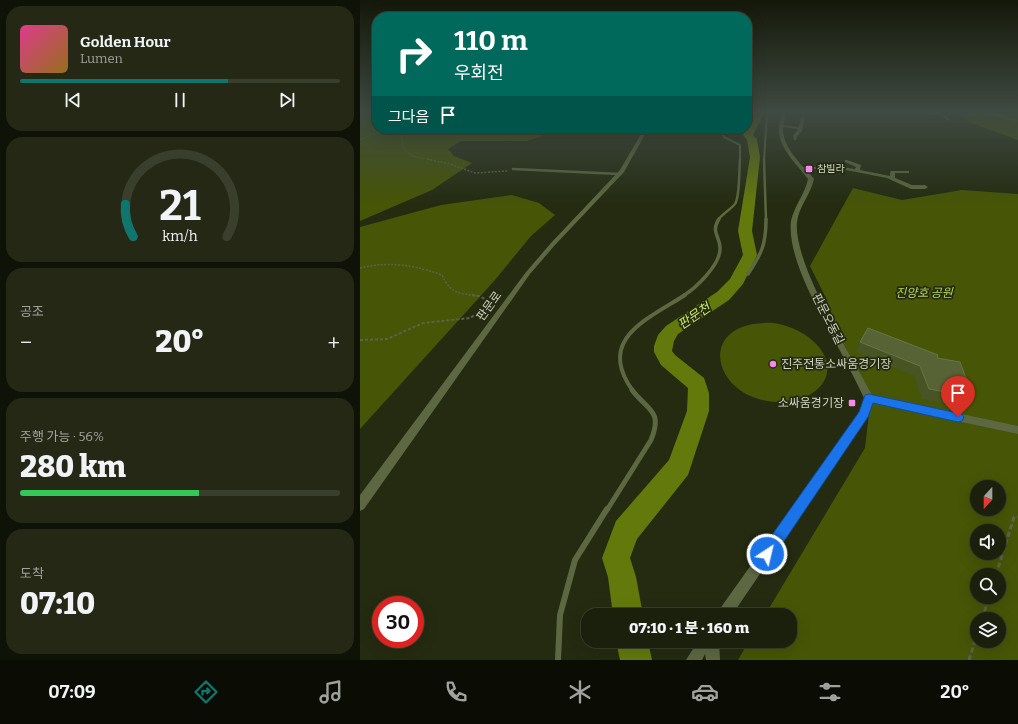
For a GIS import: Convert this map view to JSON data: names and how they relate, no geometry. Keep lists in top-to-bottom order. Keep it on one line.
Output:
{"streets":{"street":["판문로","판문오동길"]},"water":["판문천"],"parks":["진양호 공원"],"places":{"transit":["참빌라","소싸움경기장"],"other":["진주전통소싸움경기장"]},"north":"bottom","page":{"turn":["110 m","우회전"],"song":["Golden Hour","Lumen"],"then":"그다음","tile":["공조",["주행 가능 · 56%","280 km"],["도착","07:10"]],"heat":["−","20°","+"],"limit":"30","trip":"07:10 · 1 분 · 160 m","tabs":["07:09","20°"],"gauge":["21","km/h"]}}
